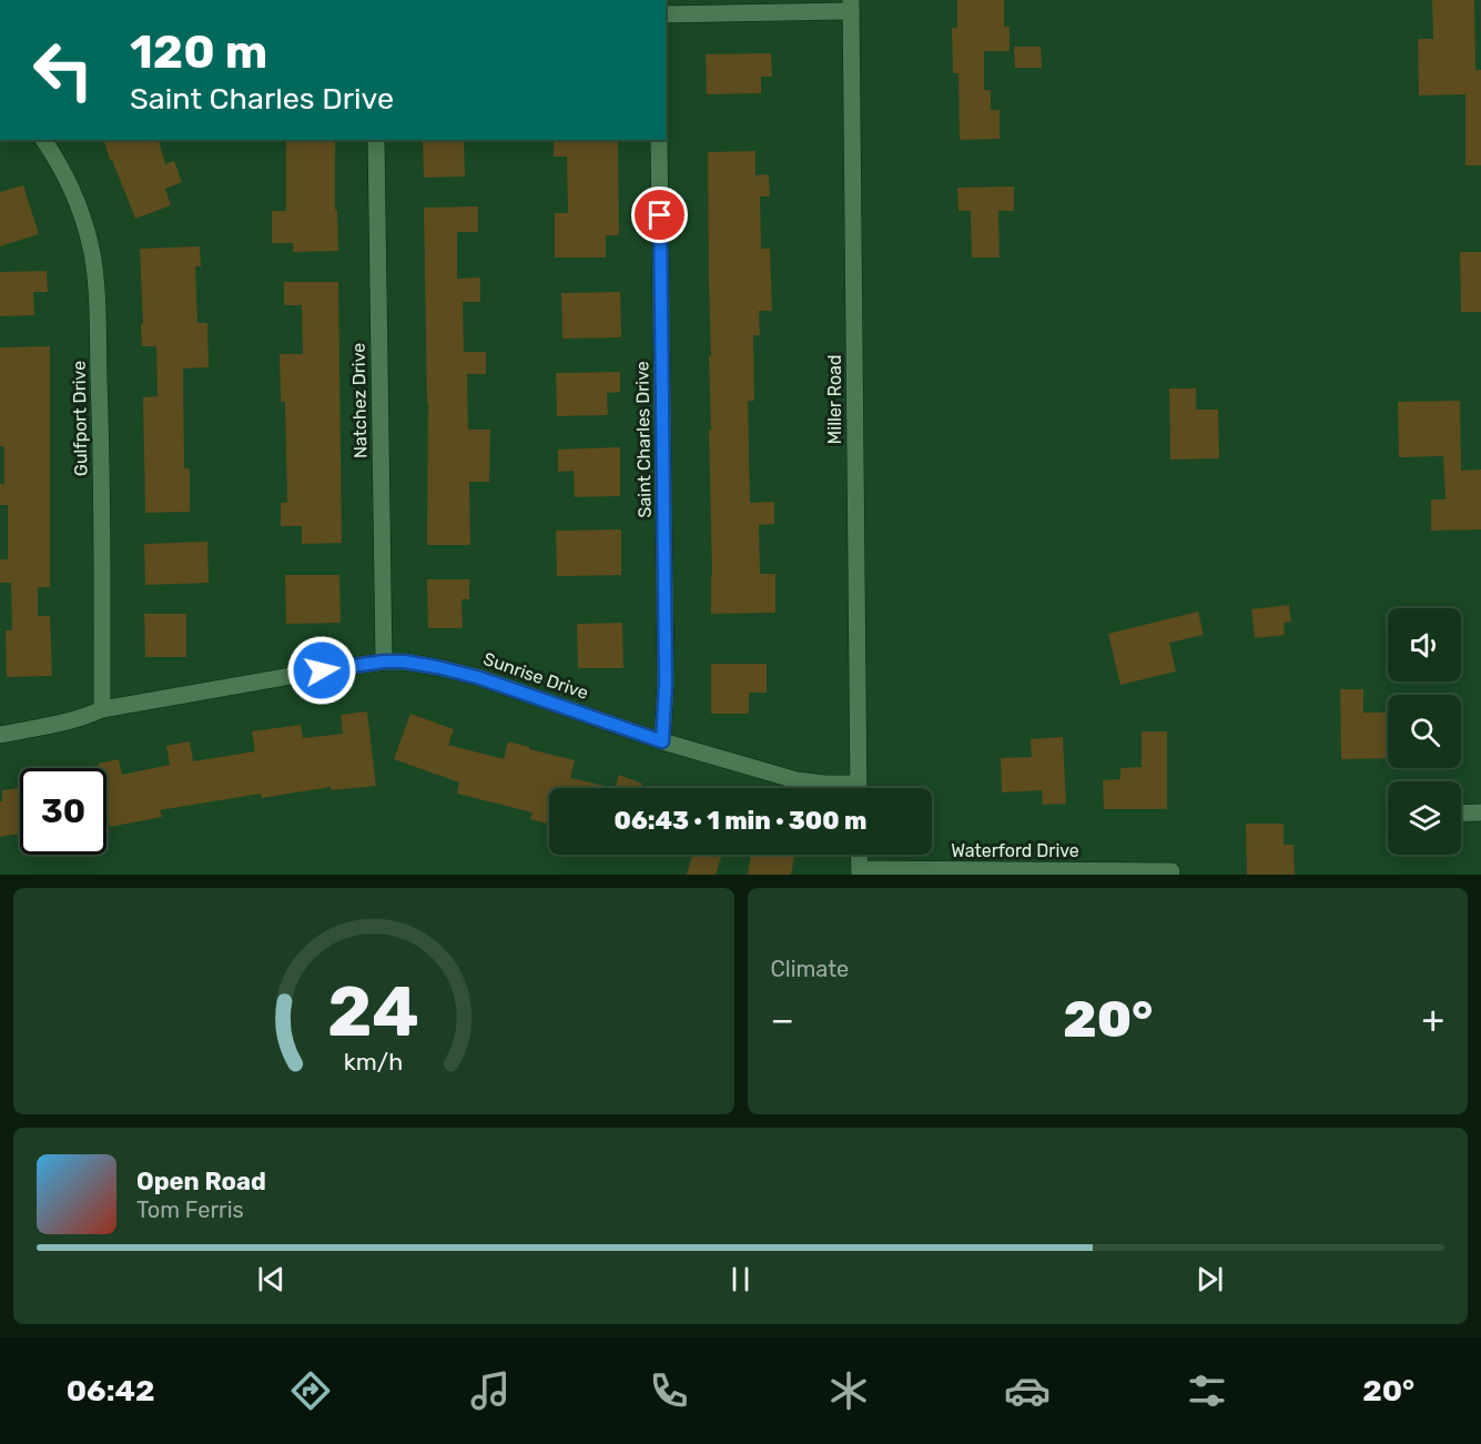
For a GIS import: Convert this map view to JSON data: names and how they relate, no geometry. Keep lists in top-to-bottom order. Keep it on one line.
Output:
{"streets":{"street":["Miller Road","Natchez Drive","Gulfport Drive","Saint Charles Drive","Sunrise Drive","Waterford Drive"]},"crossings":[["Natchez Drive","Sunrise Drive"],["Gulfport Drive","Sunrise Drive"],["Saint Charles Drive","Sunrise Drive"]],"page":{"turn":["120 m","Saint Charles Drive"],"limit":"30","trip":"06:43 · 1 min · 300 m","tile":"Climate","heat":["−","20°","+"],"song":["Open Road","Tom Ferris"],"tabs":["06:42","20°"],"gauge":["24","km/h"]}}
